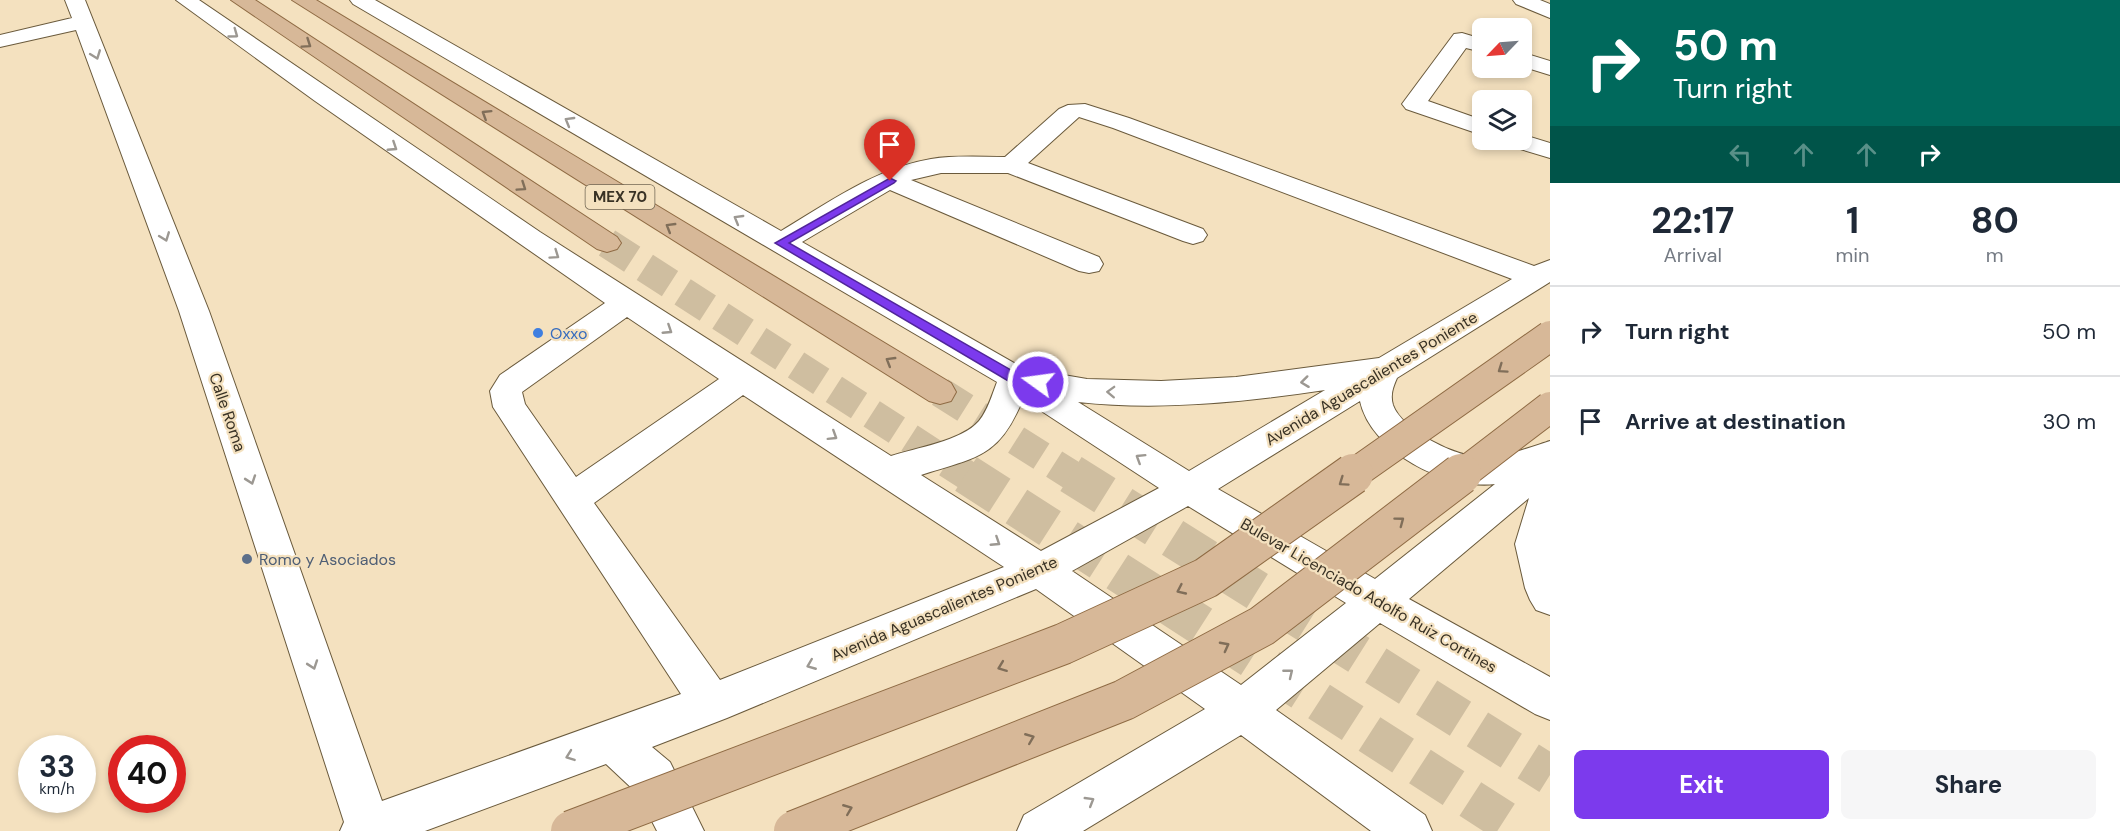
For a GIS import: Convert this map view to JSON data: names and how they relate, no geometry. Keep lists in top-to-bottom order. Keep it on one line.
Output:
{"streets":{"main road":["MEX 70"],"street":["Avenida Aguascalientes Poniente","Calle Roma","Bulevar Licenciado Adolfo Ruiz Cortines"]},"crossings":[["MEX 70","Avenida Aguascalientes Poniente"],["MEX 70","Bulevar Licenciado Adolfo Ruiz Cortines"],["Avenida Aguascalientes Poniente","Calle Roma"],["Avenida Aguascalientes Poniente","Bulevar Licenciado Adolfo Ruiz Cortines"]],"one_way":["Calle Roma"],"places":["Oxxo","Romo y Asociados"],"north":"bottom left","page":{"turn":["50 m","Turn right"],"eta":["22:17","Arrival","1","min","80","m"],"list":[{"name":"Turn right","value":"50 m"},{"name":"Arrive at destination","value":"30 m"}],"speed":"33 km/h","limit":"40","buttons":["Exit","Share"]}}
